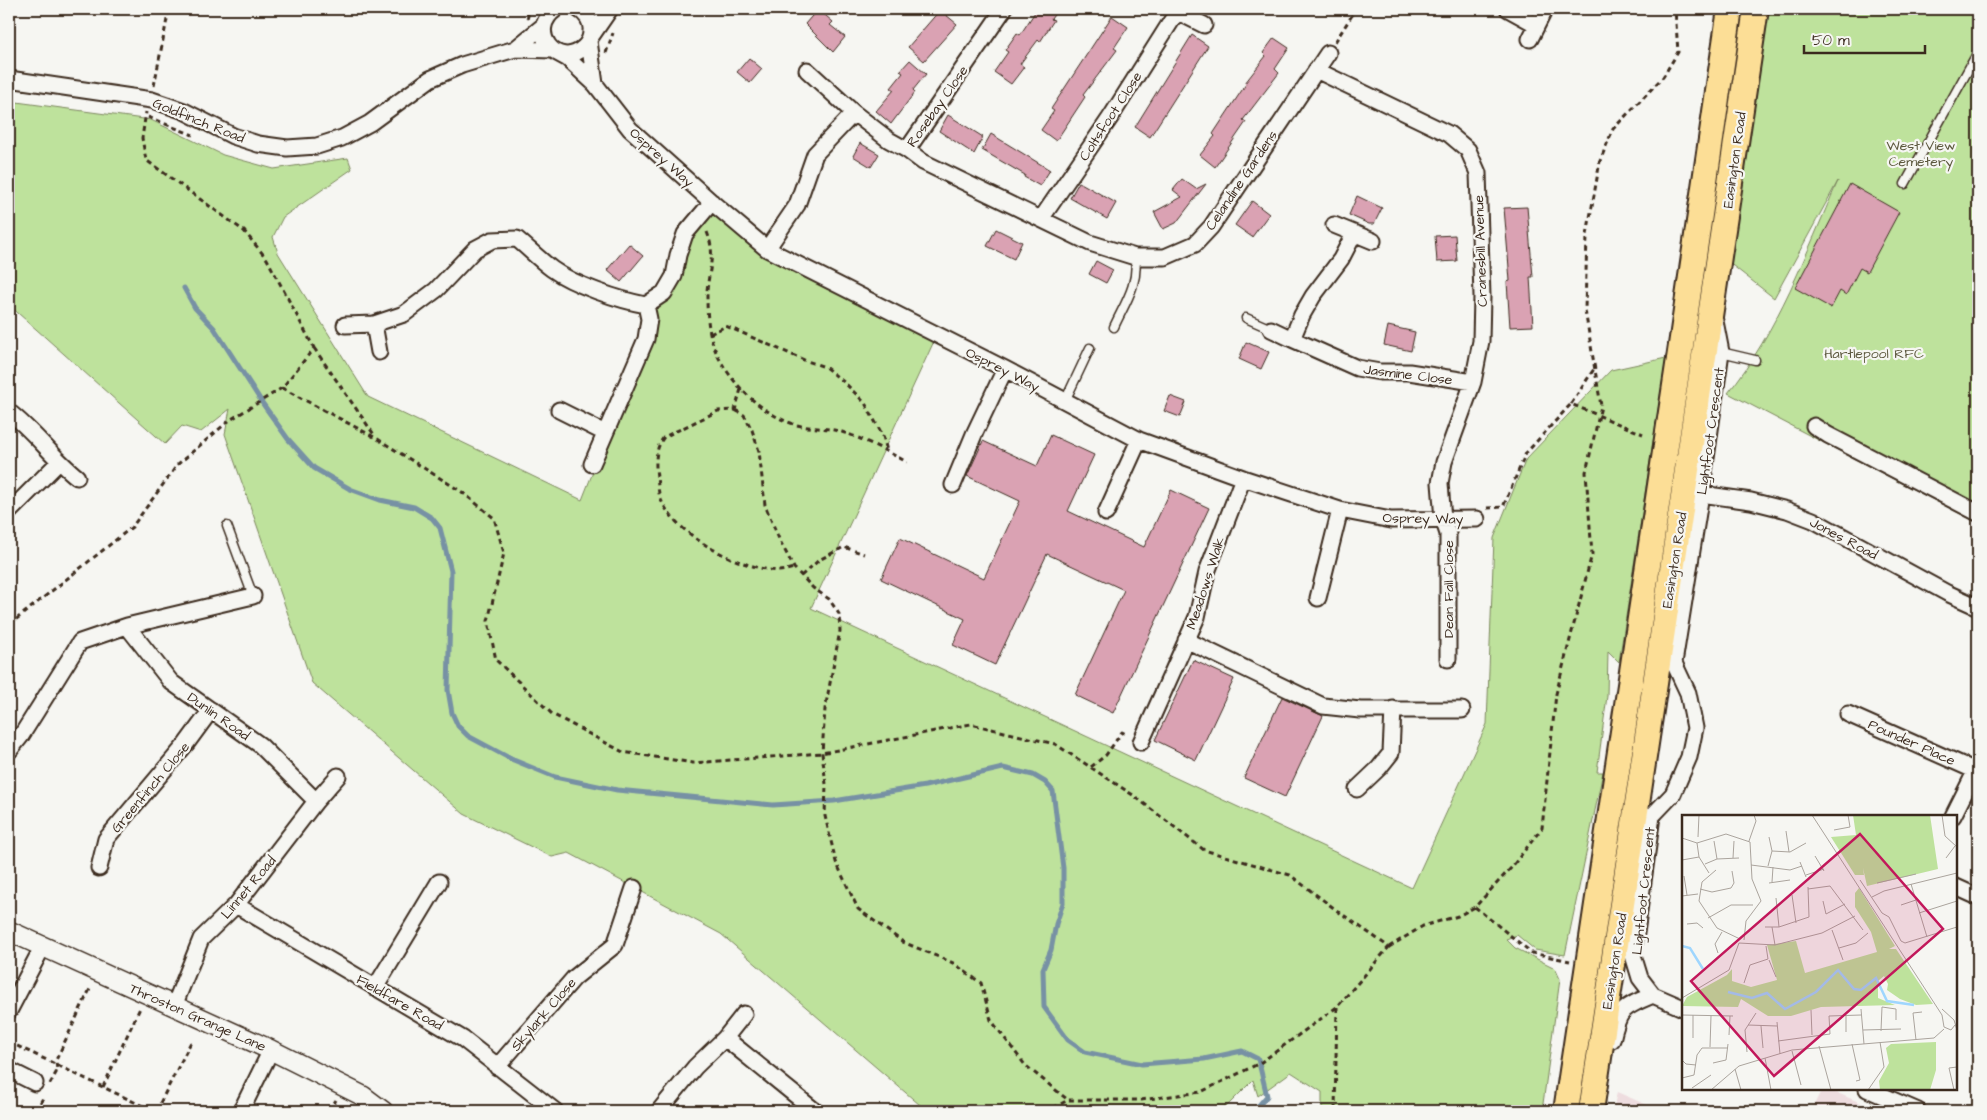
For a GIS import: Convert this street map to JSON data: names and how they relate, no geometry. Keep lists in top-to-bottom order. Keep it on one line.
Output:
{"streets":{"highway":["Easington Road"],"street":["Rosebay Close","Coltsfoot Close","Goldfinch Road","Osprey Way","Celandine Gardens","Cranesbill Avenue","Jasmine Close","Lightfoot Crescent","Jones Road","Meadows Walk","Dean Fall Close","Dunlin Road","Pounder Place","Greenfinch Close","Linnet Road","Fieldfare Road","Skylark Close","Throston Grange Lane"]},"crossings":[["Rosebay Close","Celandine Gardens"],["Coltsfoot Close","Celandine Gardens"],["Goldfinch Road","Osprey Way"],["Osprey Way","Cranesbill Avenue"],["Osprey Way","Meadows Walk"],["Osprey Way","Dean Fall Close"],["Easington Road","Lightfoot Crescent"],["Celandine Gardens","Cranesbill Avenue"],["Cranesbill Avenue","Jasmine Close"],["Cranesbill Avenue","Dean Fall Close"],["Lightfoot Crescent","Jones Road"],["Dunlin Road","Greenfinch Close"],["Dunlin Road","Linnet Road"],["Linnet Road","Fieldfare Road"],["Linnet Road","Throston Grange Lane"],["Fieldfare Road","Skylark Close"]],"parks":["West View Cemetery","Hartlepool RFC"],"scale_bar":"50 m"}
